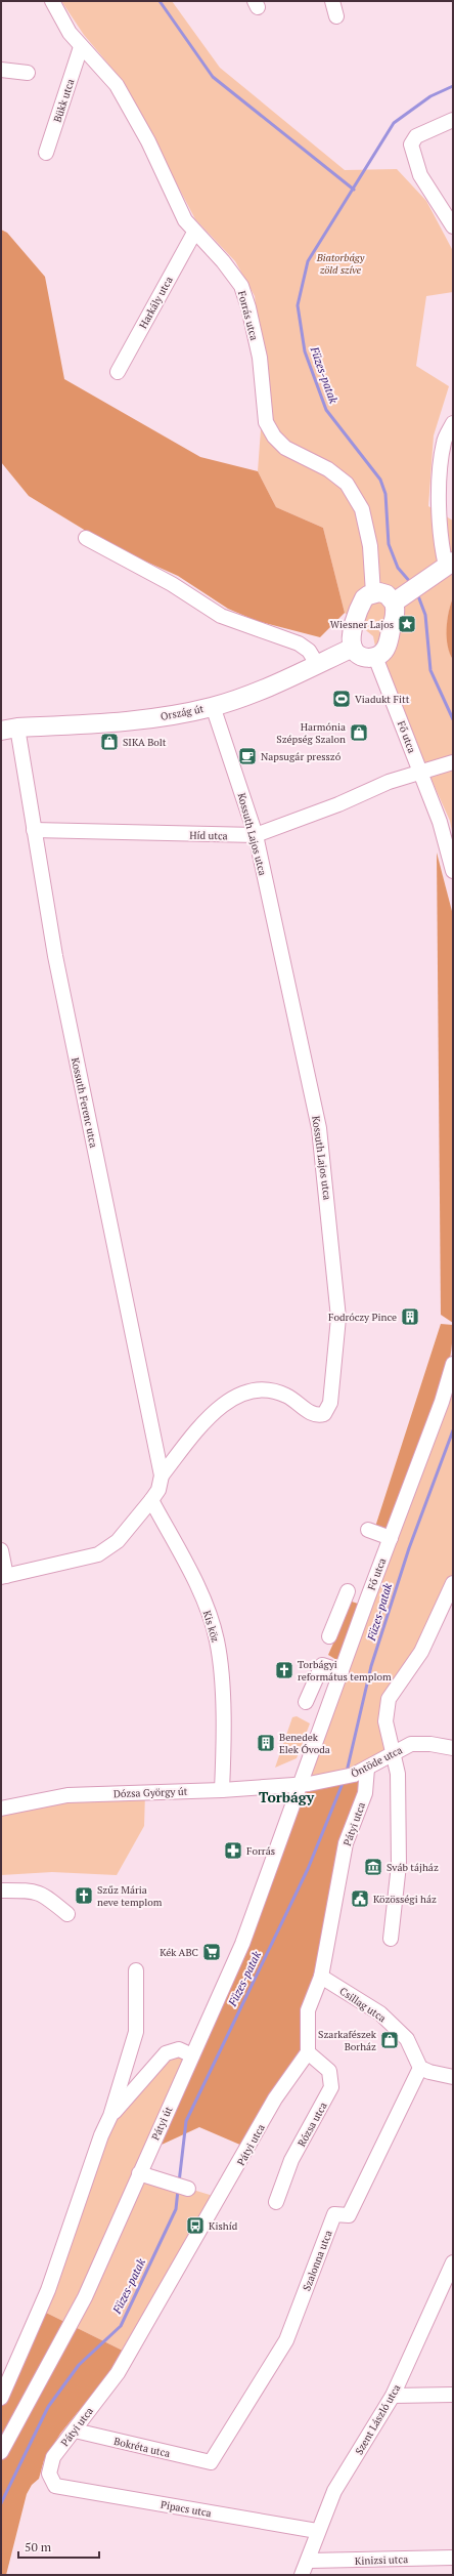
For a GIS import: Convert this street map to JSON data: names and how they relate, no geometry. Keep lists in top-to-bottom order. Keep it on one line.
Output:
{"streets":{"main road":["Ország út"],"street":["Bükk utca","Harkály utca","Forrás utca","Fő utca","Kossuth Lajos utca","Híd utca","Kossuth Ferenc utca","Kis köz","Öntöde utca","Dózsa György út","Pátyi utca","Csillag utca","Pátyi út","Rózsa utca","Szalonna utca","Szent László utca","Bokréta utca","Pipacs utca","Kinizsi utca"]},"crossings":[["Bükk utca","Forrás utca"],["Harkály utca","Forrás utca"],["Forrás utca","Ország út"],["Forrás utca","Fő utca"],["Ország út","Fő utca"],["Ország út","Kossuth Lajos utca"],["Ország út","Kossuth Ferenc utca"],["Fő utca","Híd utca"],["Fő utca","Öntöde utca"],["Fő utca","Dózsa György út"],["Fő utca","Pátyi út"],["Kossuth Lajos utca","Híd utca"],["Kossuth Lajos utca","Kossuth Ferenc utca"],["Híd utca","Kossuth Ferenc utca"],["Kis köz","Dózsa György út"],["Öntöde utca","Dózsa György út"],["Öntöde utca","Pátyi utca"],["Öntöde utca","Pátyi út"],["Dózsa György út","Pátyi út"],["Pátyi utca","Csillag utca"],["Pátyi utca","Rózsa utca"],["Pátyi utca","Bokréta utca"],["Pátyi utca","Pipacs utca"],["Csillag utca","Szalonna utca"],["Szalonna utca","Bokréta utca"],["Szent László utca","Pipacs utca"],["Szent László utca","Kinizsi utca"]],"districts":["Torbágy"],"water":["Füzes-patak"],"parks":["Biatorbágy zöld szíve"],"places":{"place":["Wiesner Lajos"],"sports":["Viadukt Fitt"],"shop":["Harmónia Szépség Szalon","SIKA Bolt","Szarkafészek Borház"],"cafe":["Napsugár presszó"],"building":["Fodróczy Pince","Benedek Elek Óvoda"],"church":["Torbágyi református templom","Szűz Mária neve templom"],"pharmacy":["Forrás"],"museum":["Sváb tájház"],"public building":["Közösségi ház"],"supermarket":["Kék ABC"],"bus stop":["Kishíd"]},"scale_bar":"50 m"}
